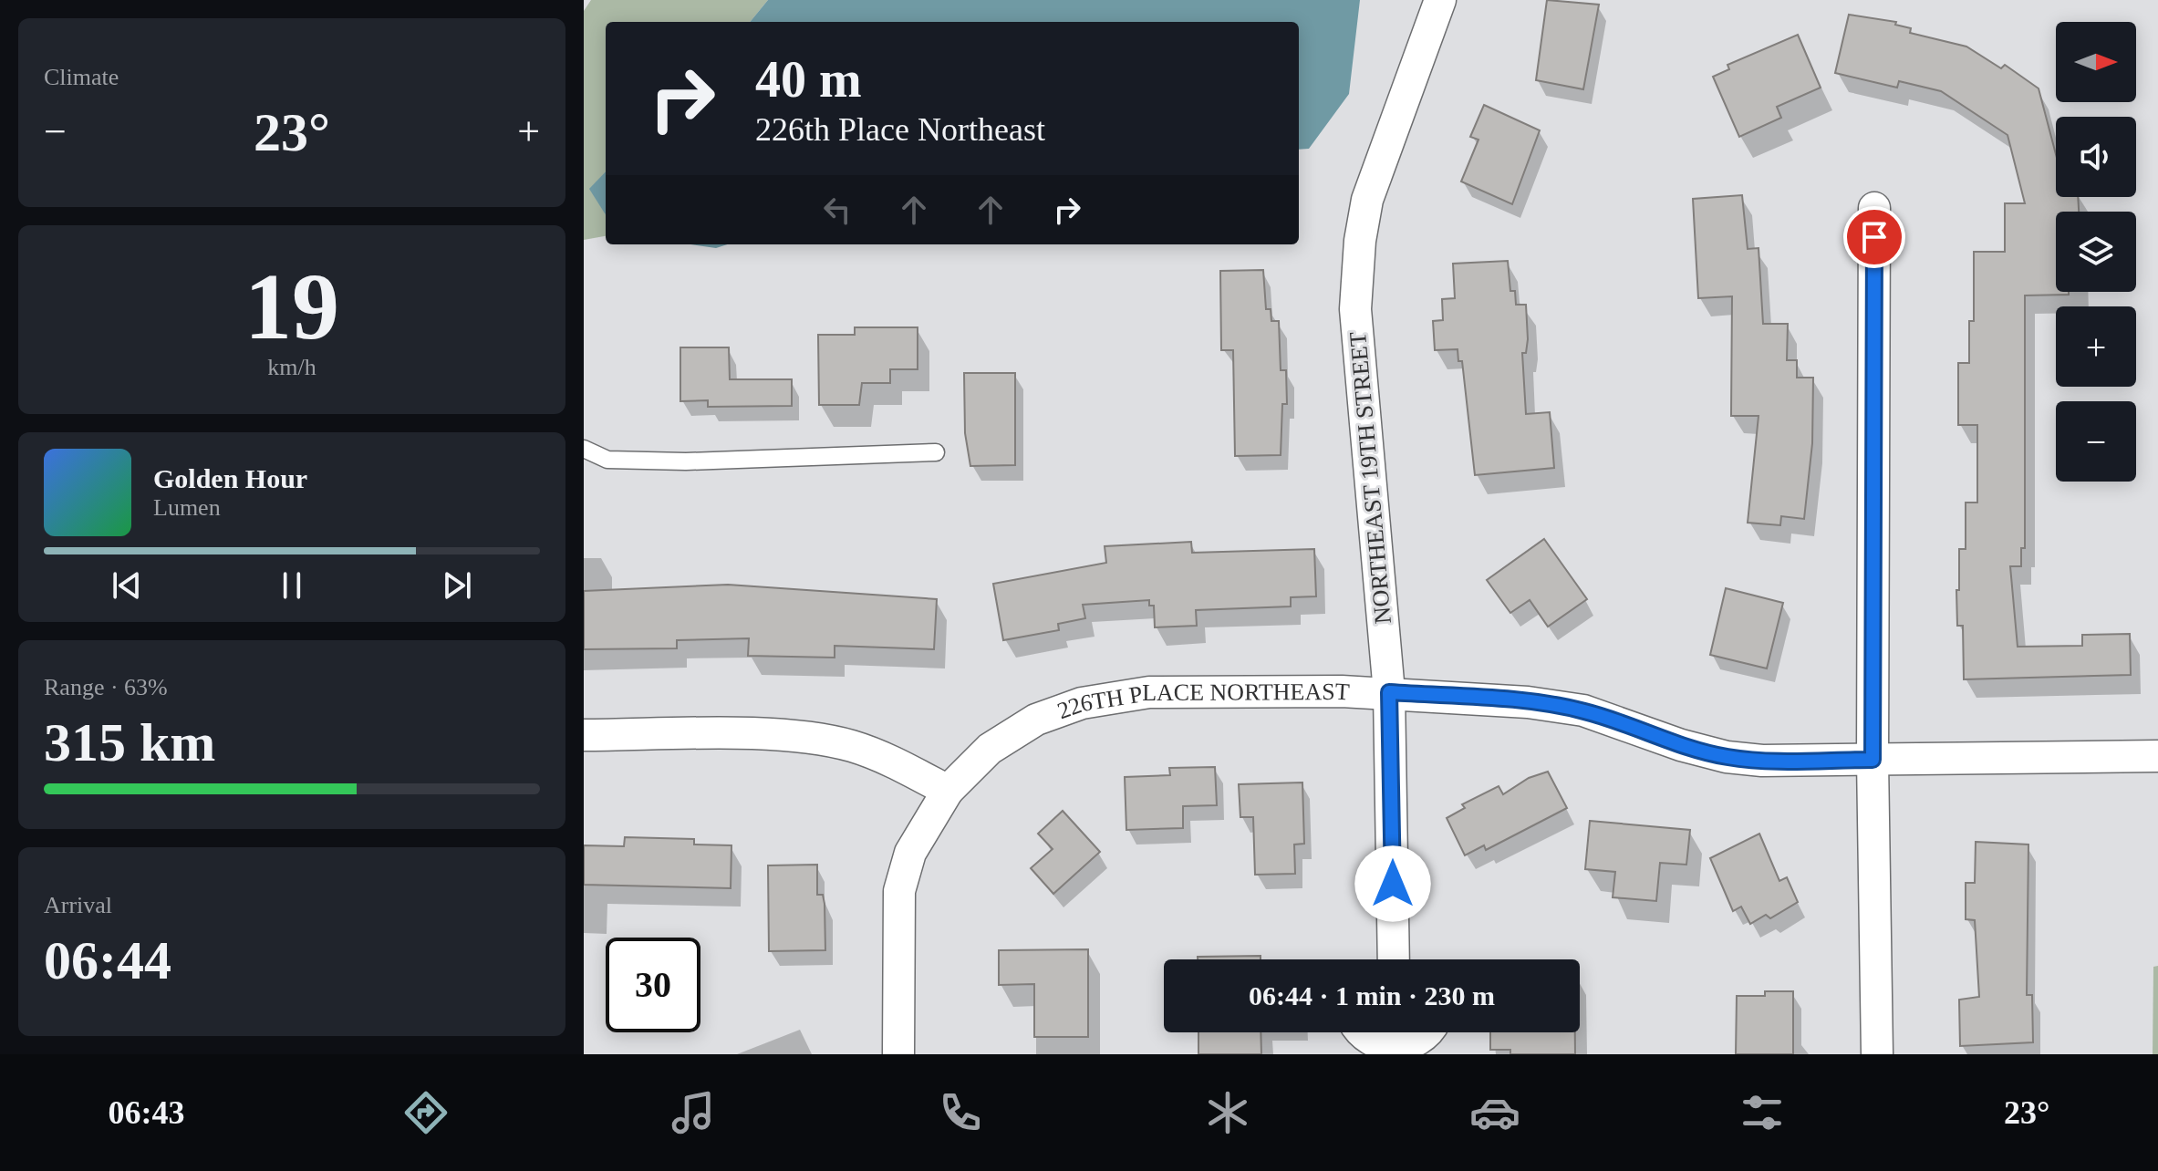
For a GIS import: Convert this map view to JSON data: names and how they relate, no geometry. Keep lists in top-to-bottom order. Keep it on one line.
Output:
{"streets":{"street":["NORTHEAST 19TH STREET","226TH PLACE NORTHEAST"]},"crossings":[["NORTHEAST 19TH STREET","226TH PLACE NORTHEAST"]],"north":"right","page":{"tile":["Climate",["19","km/h"],["Range · 63%","315 km"],["Arrival","06:44"]],"map_buttons":["+","−"],"turn":["40 m","226th Place Northeast"],"heat":["−","23°","+"],"song":["Golden Hour","Lumen"],"limit":"30","trip":"06:44 · 1 min · 230 m","tabs":["06:43","23°"]}}
